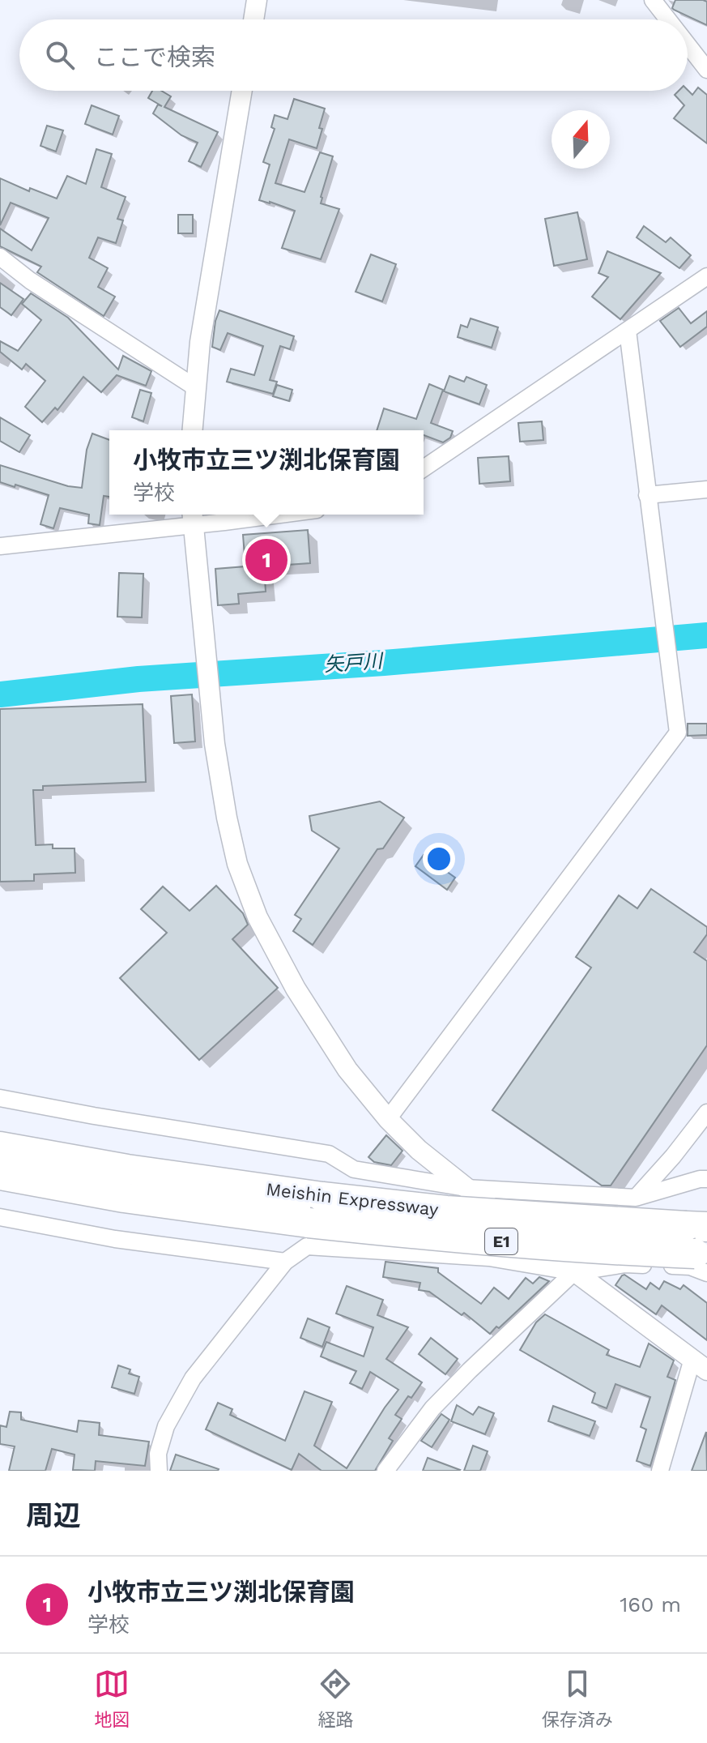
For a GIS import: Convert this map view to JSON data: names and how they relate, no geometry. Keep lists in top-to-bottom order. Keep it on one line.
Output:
{"streets":{"highway":["Meishin Expressway","E1"]},"water":["矢戸川"],"north":"top","page":{"search":"ここで検索","popup":["小牧市立三ツ渕北保育園","学校"],"pins":"1","heading":"周辺","list":[{"mark":"1","name":"小牧市立三ツ渕北保育園","note":"学校","value":"160 m"}],"nav":["地図","経路","保存済み"]}}
